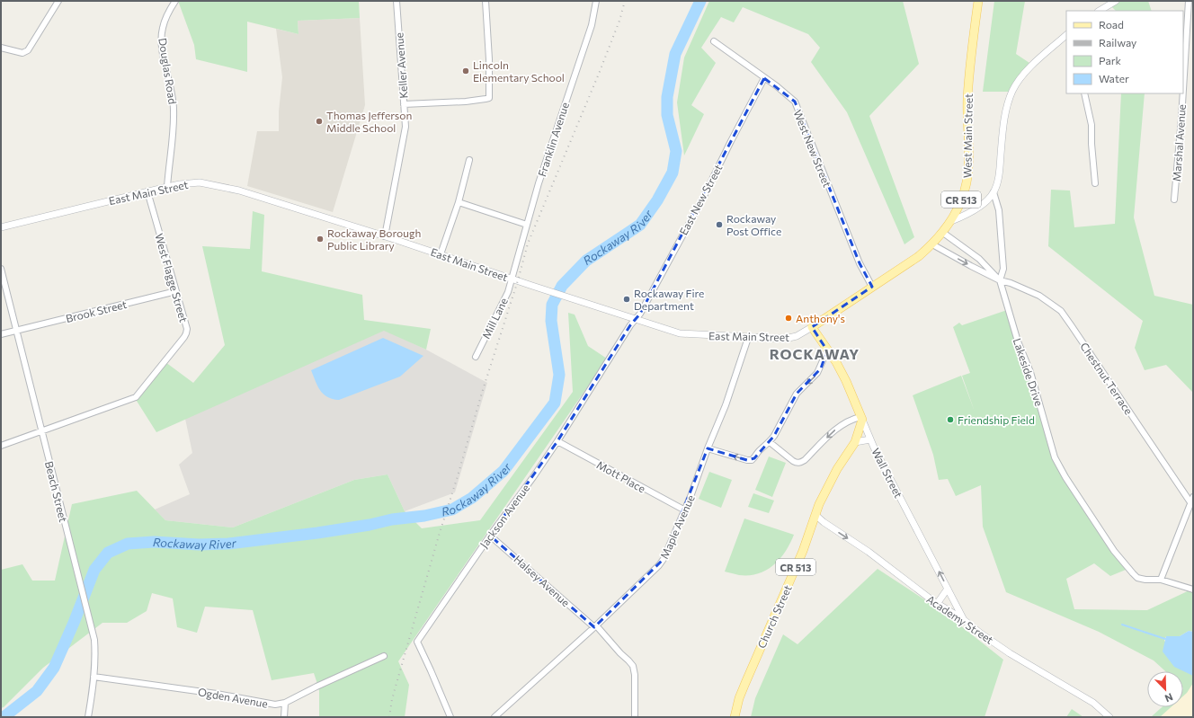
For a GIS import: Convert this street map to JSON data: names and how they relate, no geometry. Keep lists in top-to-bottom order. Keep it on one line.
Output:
{"streets":{"main road":["West Main Street","CR 513","Wall Street","Church Street"],"street":["Keller Avenue","Douglas Road","Franklin Avenue","Marshal Avenue","West New Street","East Main Street","East New Street","West Flagge Street","Brook Street","Mill Lane","Lakeside Drive","Chestnut Terrace","Mott Place","Beach Street","Jackson Avenue","Maple Avenue","Halsey Avenue","Academy Street","Ogden Avenue"]},"crossings":[["Keller Avenue","East Main Street"],["Douglas Road","East Main Street"],["West Main Street","West New Street"],["West Main Street","East Main Street"],["West Main Street","Chestnut Terrace"],["West Main Street","Wall Street"],["Franklin Avenue","East Main Street"],["Franklin Avenue","Mill Lane"],["West New Street","East New Street"],["East Main Street","East New Street"],["East Main Street","West Flagge Street"],["East Main Street","Mill Lane"],["East Main Street","Wall Street"],["East Main Street","Jackson Avenue"],["East Main Street","Maple Avenue"],["East New Street","Jackson Avenue"],["West Flagge Street","Brook Street"],["West Flagge Street","Beach Street"],["Brook Street","Beach Street"],["Lakeside Drive","Chestnut Terrace"],["Wall Street","Church Street"],["Wall Street","Academy Street"],["Mott Place","Jackson Avenue"],["Mott Place","Maple Avenue"],["Beach Street","Ogden Avenue"],["Jackson Avenue","Halsey Avenue"],["Maple Avenue","Halsey Avenue"],["Church Street","Academy Street"]],"one_way":["Wall Street","Academy Street"],"districts":["ROCKAWAY"],"water":["Rockaway River"],"places":["Lincoln Elementary School","Thomas Jefferson Middle School","Rockaway Post Office","Rockaway Borough Public Library","Rockaway Fire Department","Anthony's","Friendship Field"],"legend":["Road","Railway","Park","Water"],"north":"bottom right"}
